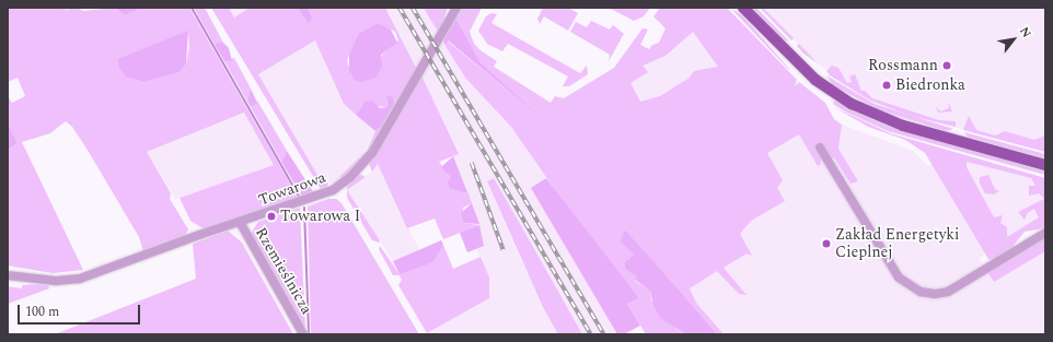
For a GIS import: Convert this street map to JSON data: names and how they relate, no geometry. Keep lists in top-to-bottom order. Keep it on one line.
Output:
{"streets":{"street":["Towarowa","Rzemieślnicza"]},"crossings":[["Towarowa","Rzemieślnicza"]],"places":["Rossmann","Biedronka","Towarowa I","Zakład Energetyki Cieplnej"],"scale_bar":"100 m","north":"top right"}
